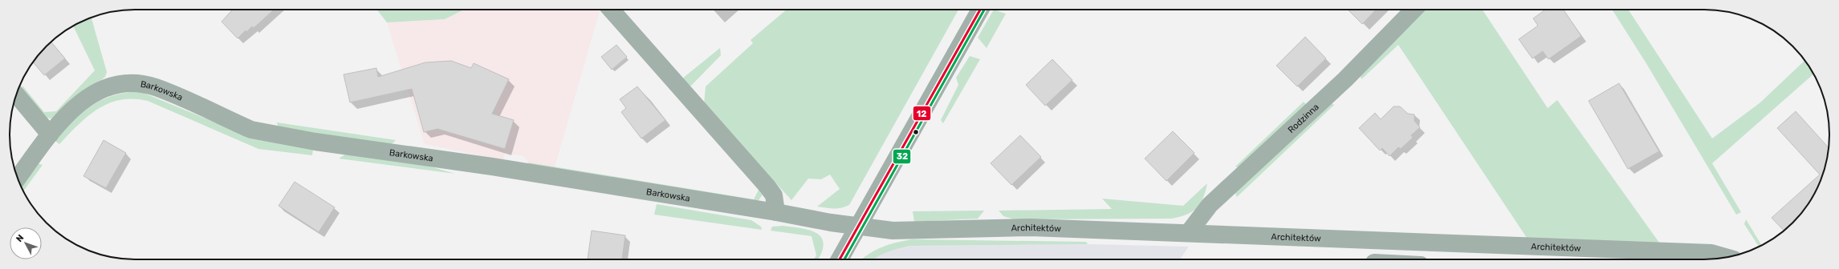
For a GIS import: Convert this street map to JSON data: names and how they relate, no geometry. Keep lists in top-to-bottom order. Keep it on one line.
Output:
{"streets":{"street":["Barkowska","Rodzinna","Architektów"]},"crossings":[["Barkowska","Architektów"],["Rodzinna","Architektów"]],"lines":["transit line 12","transit line 32"],"north":"top left"}
